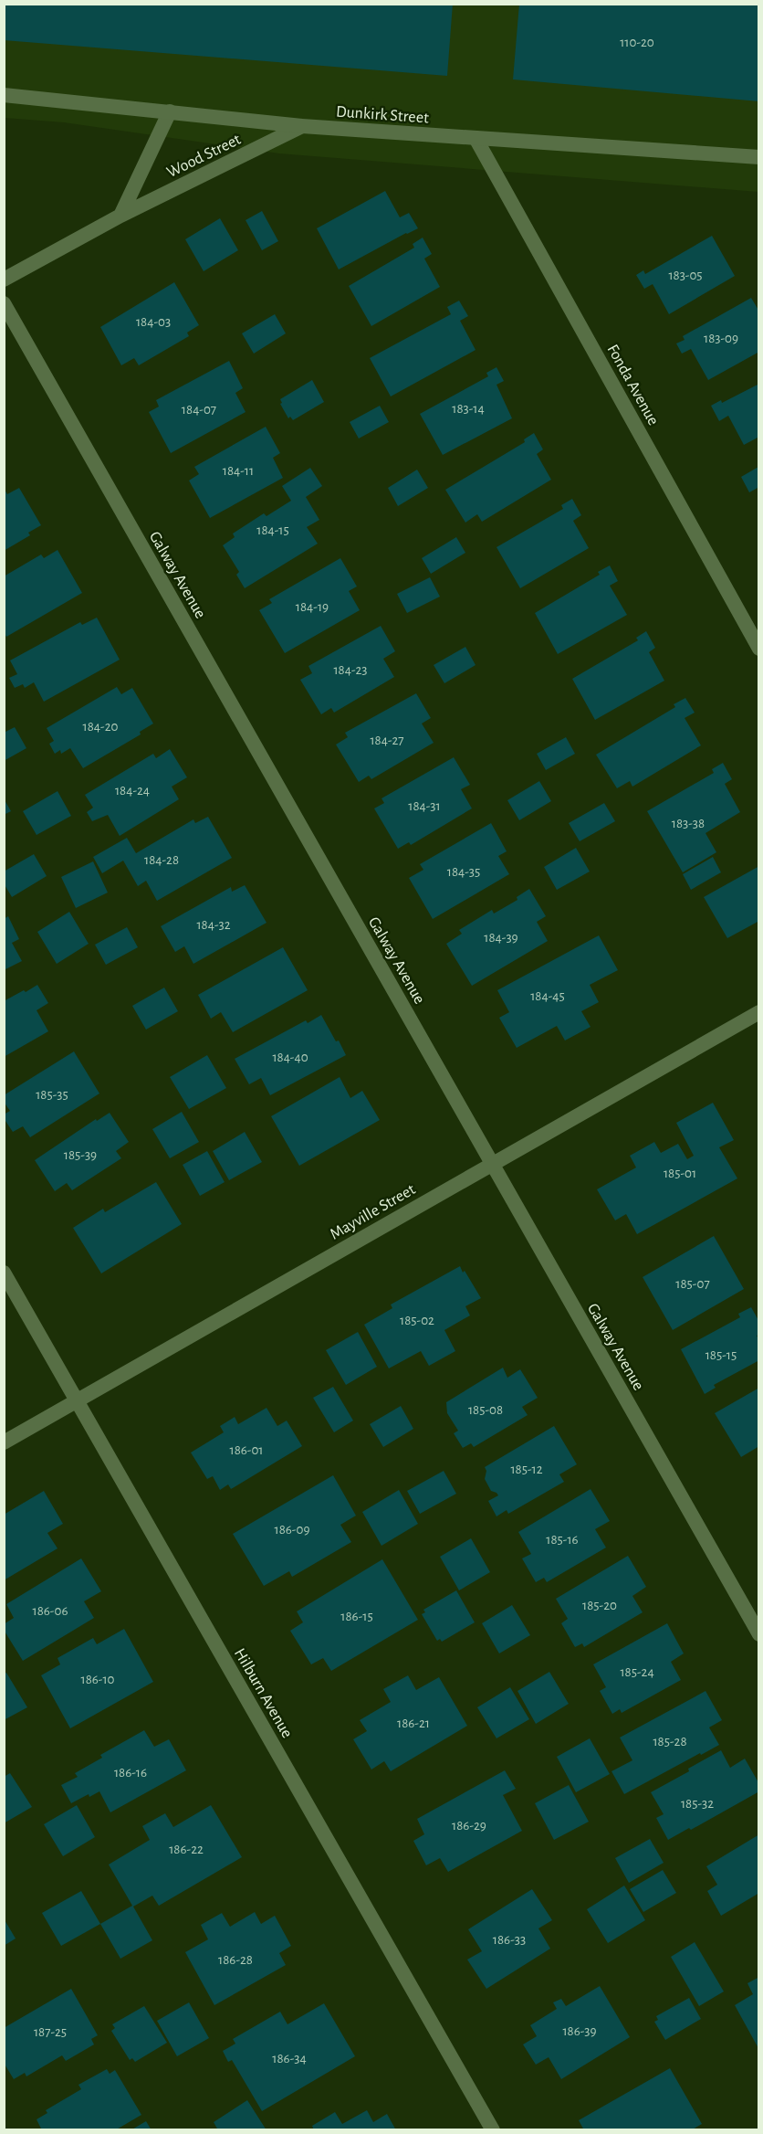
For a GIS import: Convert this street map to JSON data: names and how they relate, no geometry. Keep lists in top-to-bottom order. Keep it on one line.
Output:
{"streets":{"street":["Dunkirk Street","Wood Street","Fonda Avenue","Galway Avenue","Mayville Street","Hilburn Avenue"]},"crossings":[["Dunkirk Street","Wood Street"],["Dunkirk Street","Fonda Avenue"],["Galway Avenue","Mayville Street"],["Mayville Street","Hilburn Avenue"]],"house_numbers":["110-20","183-05","184-03","183-09","183-14","184-07","184-11","184-15","184-19","184-23","184-20","184-27","184-24","184-31","183-38","184-28","184-35","184-32","184-39","184-45","184-40","185-35","185-39","185-01","185-07","185-02","185-15","185-08","186-01","185-12","186-09","185-16","185-20","186-06","186-15","185-24","186-10","186-21","185-28","186-16","185-32","186-29","186-22","186-33","186-28","186-39","187-25","186-34"]}
